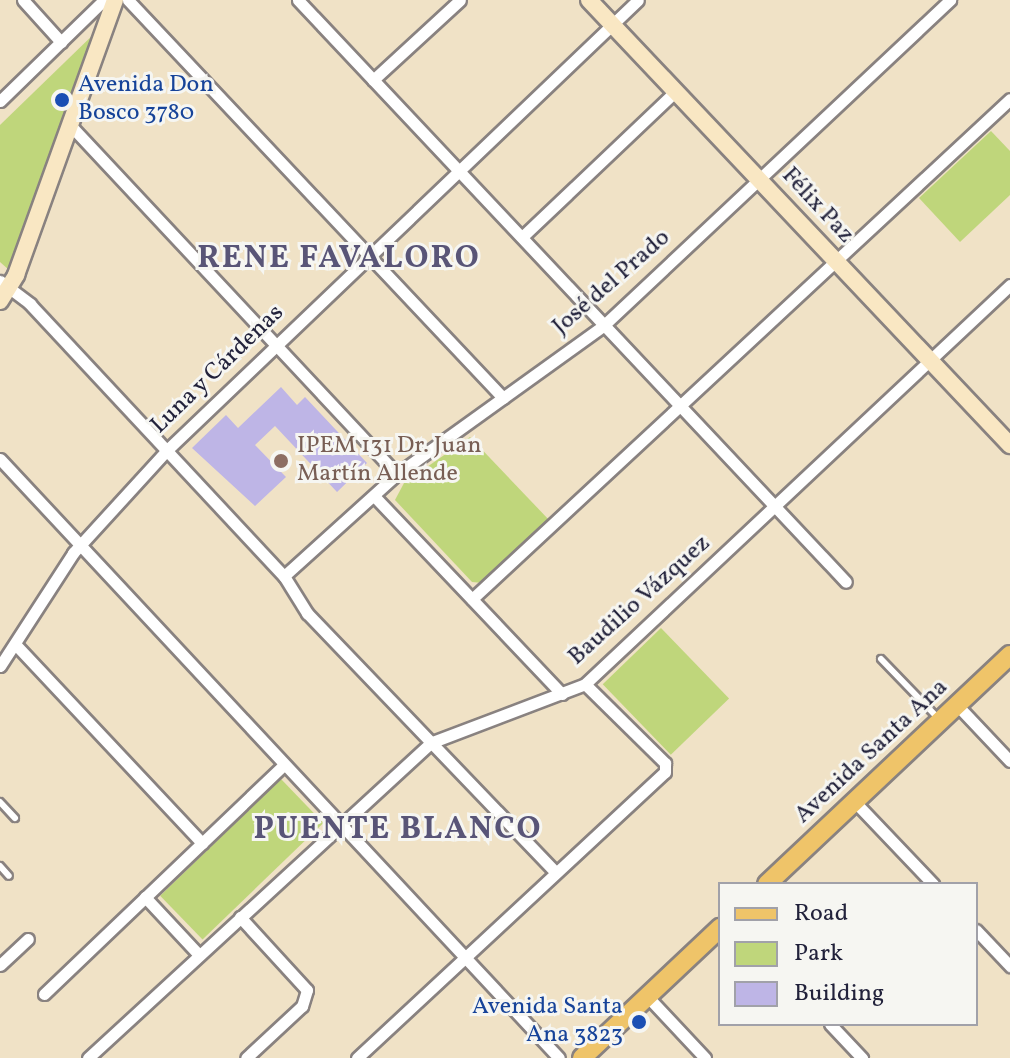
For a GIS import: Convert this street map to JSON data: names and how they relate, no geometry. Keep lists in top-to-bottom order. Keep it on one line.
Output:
{"streets":{"main road":["Félix Paz","Avenida Santa Ana"],"street":["José del Prado","Luna y Cárdenas","Baudilio Vázquez"]},"crossings":[["Félix Paz","José del Prado"],["Félix Paz","Luna y Cárdenas"],["Félix Paz","Baudilio Vázquez"]],"districts":["RENE FAVALORO","PUENTE BLANCO"],"places":["Avenida Don Bosco 3780","IPEM 131 Dr. Juan Martín Allende","Avenida Santa Ana 3823"],"legend":["Road","Park","Building"]}
